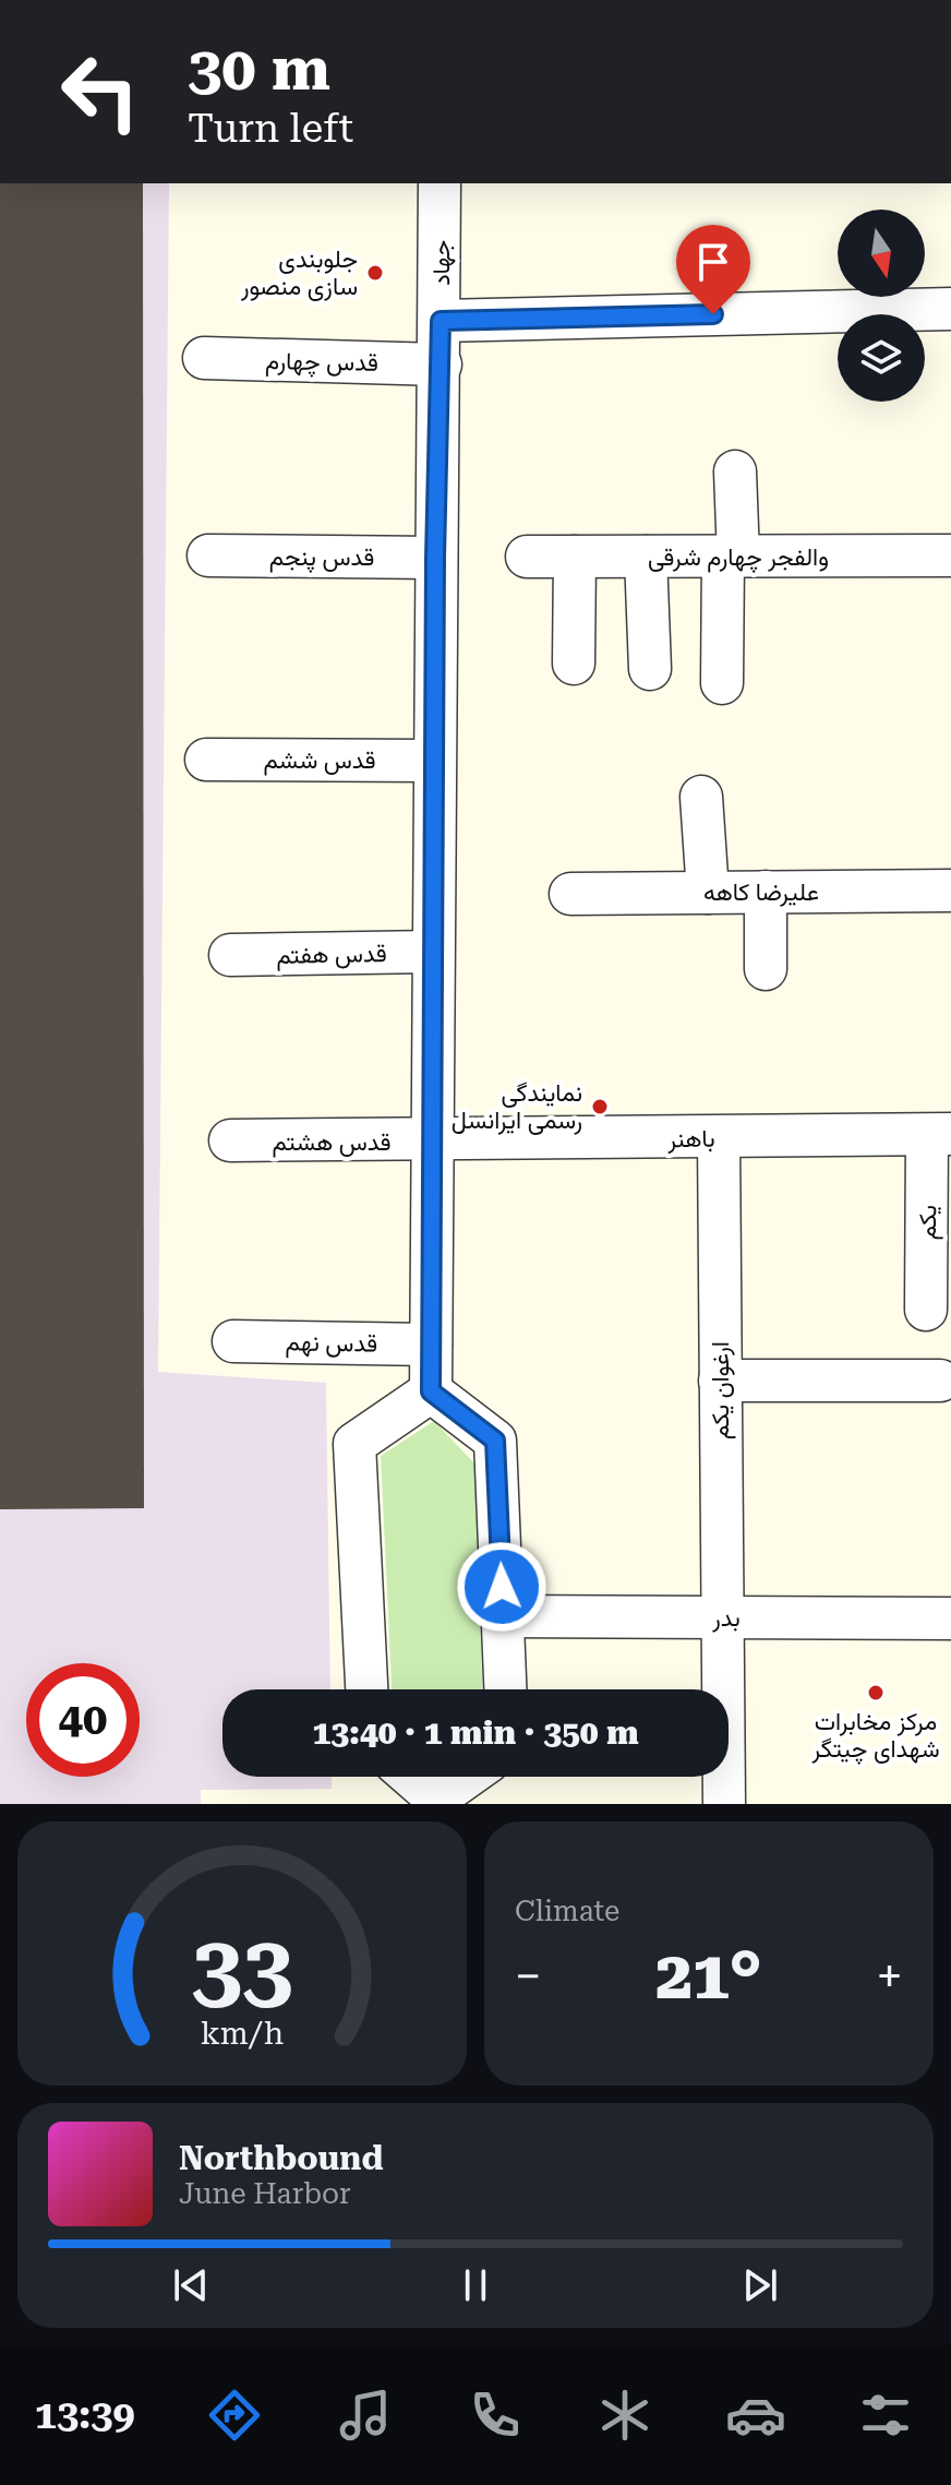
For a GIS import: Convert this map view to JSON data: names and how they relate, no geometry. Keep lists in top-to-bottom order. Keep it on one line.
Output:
{"streets":{"street":["جهاد","قدس چهارم","قدس پنجم","والفجر چهارم شرقی","قدس ششم","علیرضا کاهه","قدس هفتم","باهنر","قدس هشتم","یکم","قدس نهم","ارغوان یکم","بدر"]},"crossings":[["جهاد","قدس چهارم"],["جهاد","قدس پنجم"],["جهاد","قدس ششم"],["جهاد","قدس هفتم"],["جهاد","باهنر"],["جهاد","قدس هشتم"],["جهاد","قدس نهم"],["باهنر","قدس هشتم"],["باهنر","یکم"],["باهنر","ارغوان یکم"],["ارغوان یکم","بدر"]],"places":["جلوبندی سازی منصور","نمایندگی رسمی ایرانسل","مرکز مخابرات شهدای چیتگر"],"north":"bottom","page":{"turn":["30 m","Turn left"],"limit":"40","trip":"13:40 · 1 min · 350 m","tile":"Climate","heat":["−","21°","+"],"song":["Northbound","June Harbor"],"tabs":"13:39","gauge":["33","km/h"]}}
